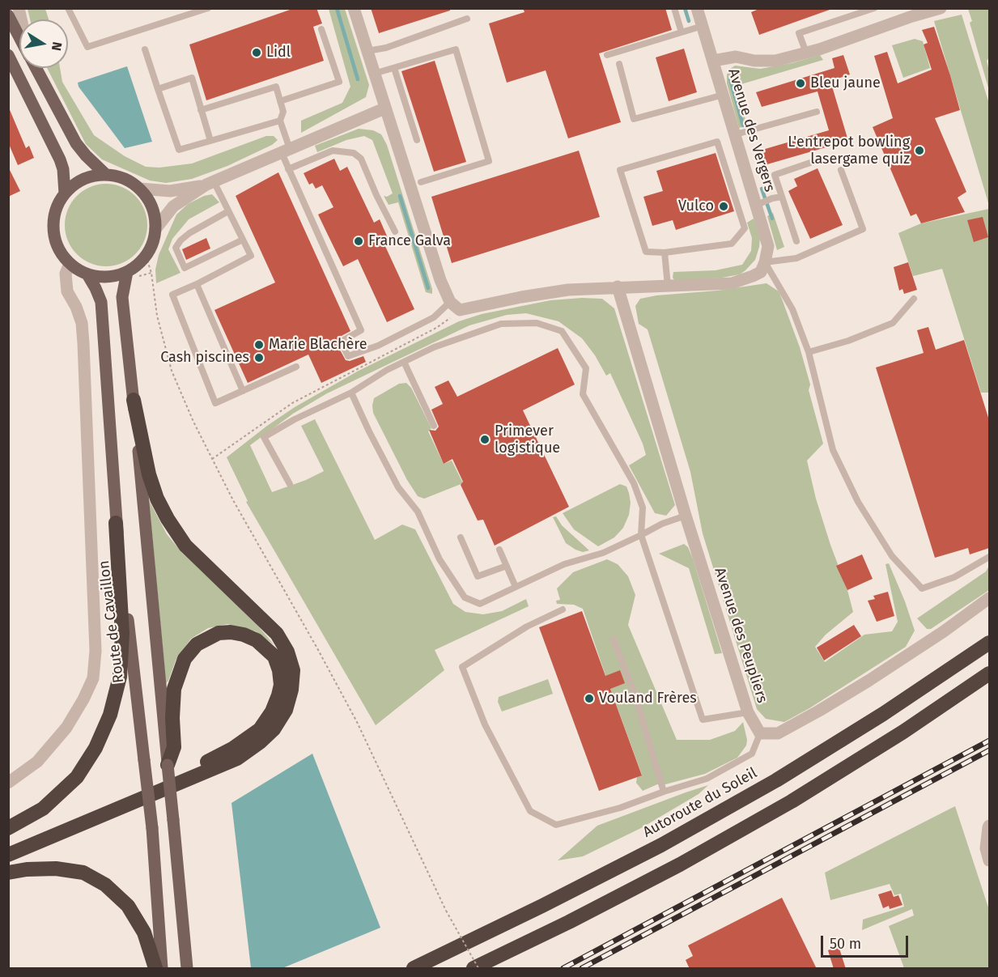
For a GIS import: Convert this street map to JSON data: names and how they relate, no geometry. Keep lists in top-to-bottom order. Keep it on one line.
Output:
{"streets":{"highway":["Autoroute du Soleil"],"main road":["Route de Cavaillon"],"street":["Avenue des Vergers","Avenue des Peupliers"]},"places":["Lidl","Bleu jaune","L'entrepot bowling lasergame quiz","Vulco","France Galva","Marie Blachère","Cash piscines","Primever logistique","Vouland Frères"],"scale_bar":"50 m","north":"right"}
